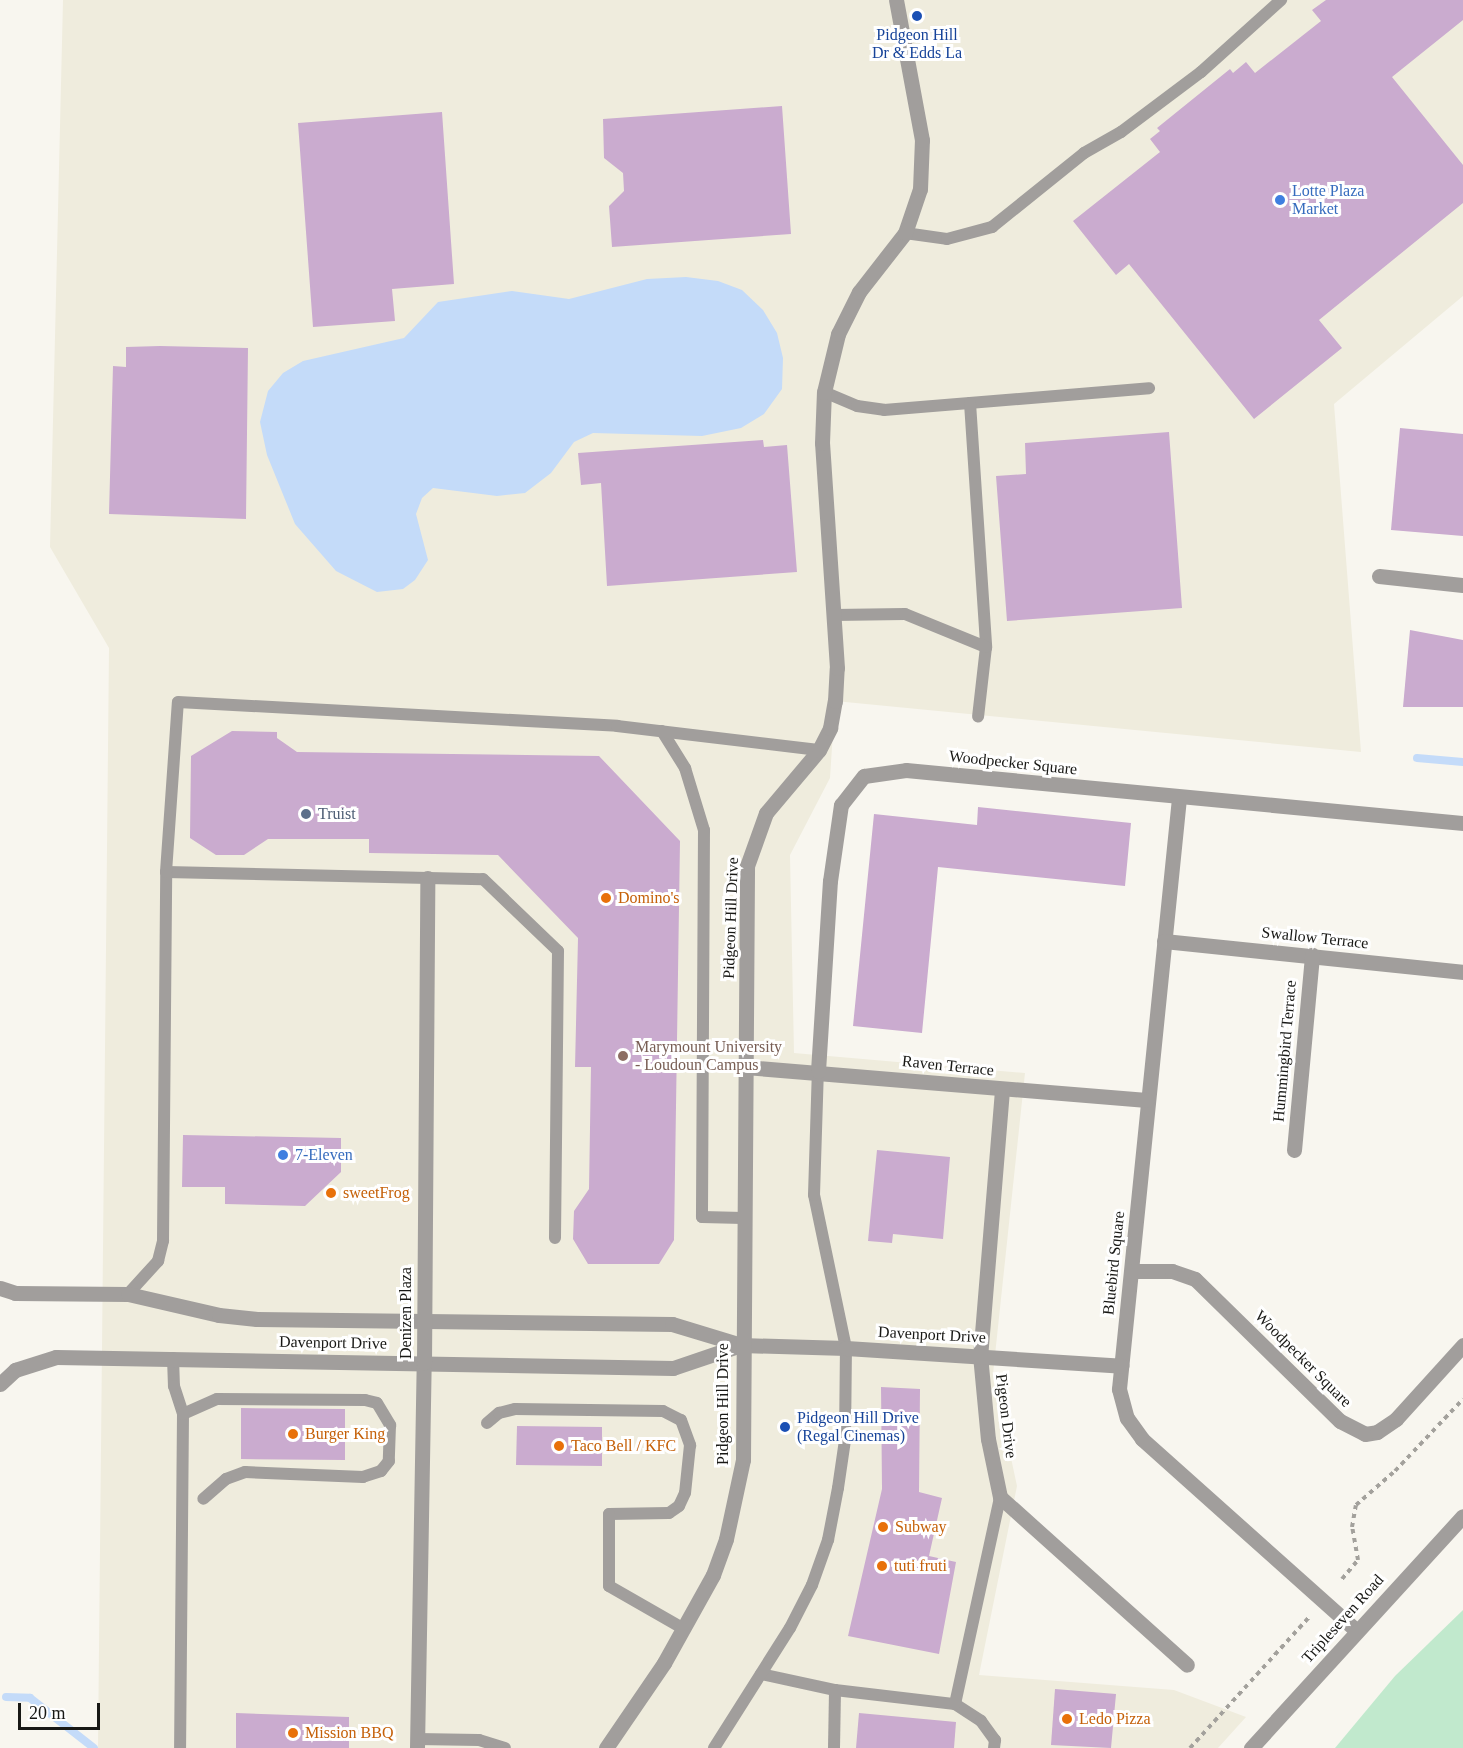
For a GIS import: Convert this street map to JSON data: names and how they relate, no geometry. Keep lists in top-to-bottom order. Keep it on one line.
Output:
{"streets":{"street":["Woodpecker Square","Pidgeon Hill Drive","Swallow Terrace","Hummingbird Terrace","Raven Terrace","Bluebird Square","Denizen Plaza","Davenport Drive","Pigeon Drive","Tripleseven Road"]},"crossings":[["Woodpecker Square","Raven Terrace"],["Woodpecker Square","Bluebird Square"],["Pidgeon Hill Drive","Raven Terrace"],["Pidgeon Hill Drive","Davenport Drive"],["Swallow Terrace","Hummingbird Terrace"],["Swallow Terrace","Bluebird Square"],["Raven Terrace","Bluebird Square"],["Raven Terrace","Pigeon Drive"],["Bluebird Square","Davenport Drive"],["Bluebird Square","Tripleseven Road"],["Denizen Plaza","Davenport Drive"],["Davenport Drive","Pigeon Drive"]],"places":["Pidgeon Hill Dr & Edds La","Lotte Plaza Market","Truist","Domino's","Marymount University - Loudoun Campus","7-Eleven","sweetFrog","Pidgeon Hill Drive (Regal Cinemas)","Burger King","Taco Bell / KFC","Subway","tuti fruti","Ledo Pizza","Mission BBQ"],"scale_bar":"20 m"}
